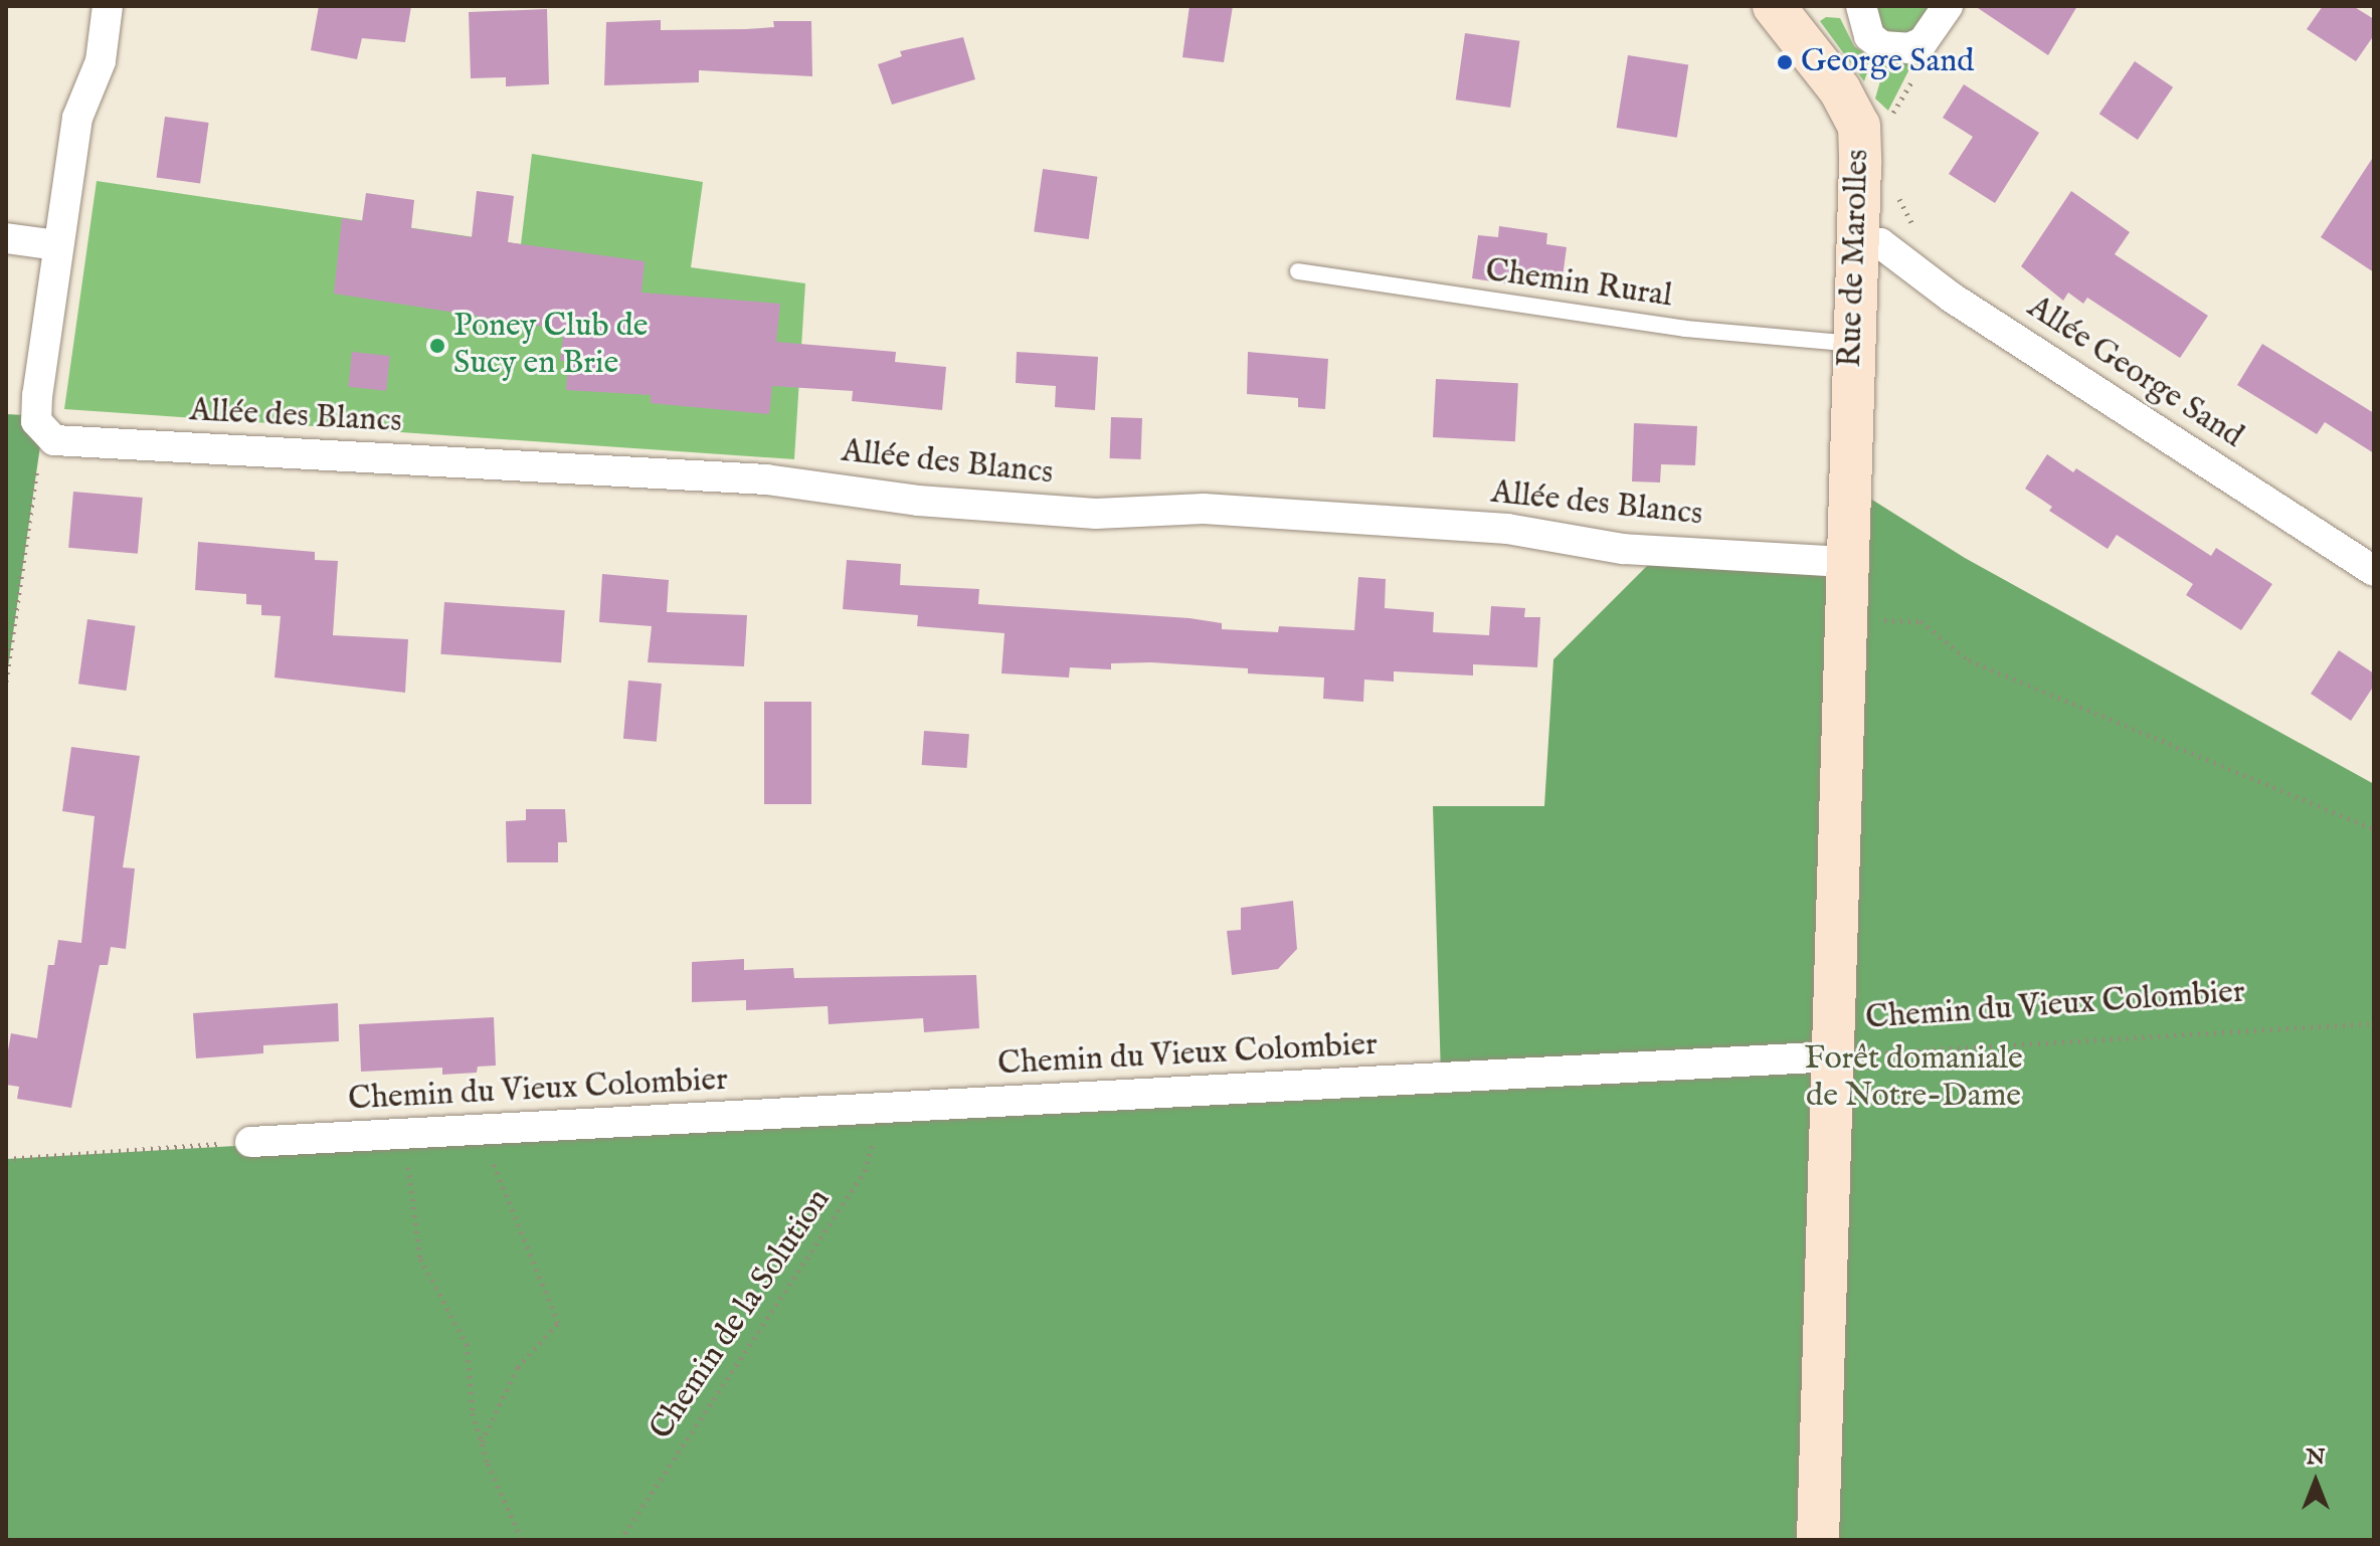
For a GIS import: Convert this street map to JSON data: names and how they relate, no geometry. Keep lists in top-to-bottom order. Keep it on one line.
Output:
{"streets":{"street":["Rue de Marolles","Allée George Sand","Allée des Blancs","Chemin du Vieux Colombier"],"lane":["Chemin Rural"],"path":["Chemin de la Solution"]},"crossings":[["Rue de Marolles","Chemin Rural"],["Rue de Marolles","Allée George Sand"],["Rue de Marolles","Allée des Blancs"],["Rue de Marolles","Chemin du Vieux Colombier"],["Chemin du Vieux Colombier","Chemin de la Solution"]],"parks":["Forêt domaniale de Notre-Dame"],"places":["George Sand","Poney Club de Sucy en Brie"],"north":"top"}
